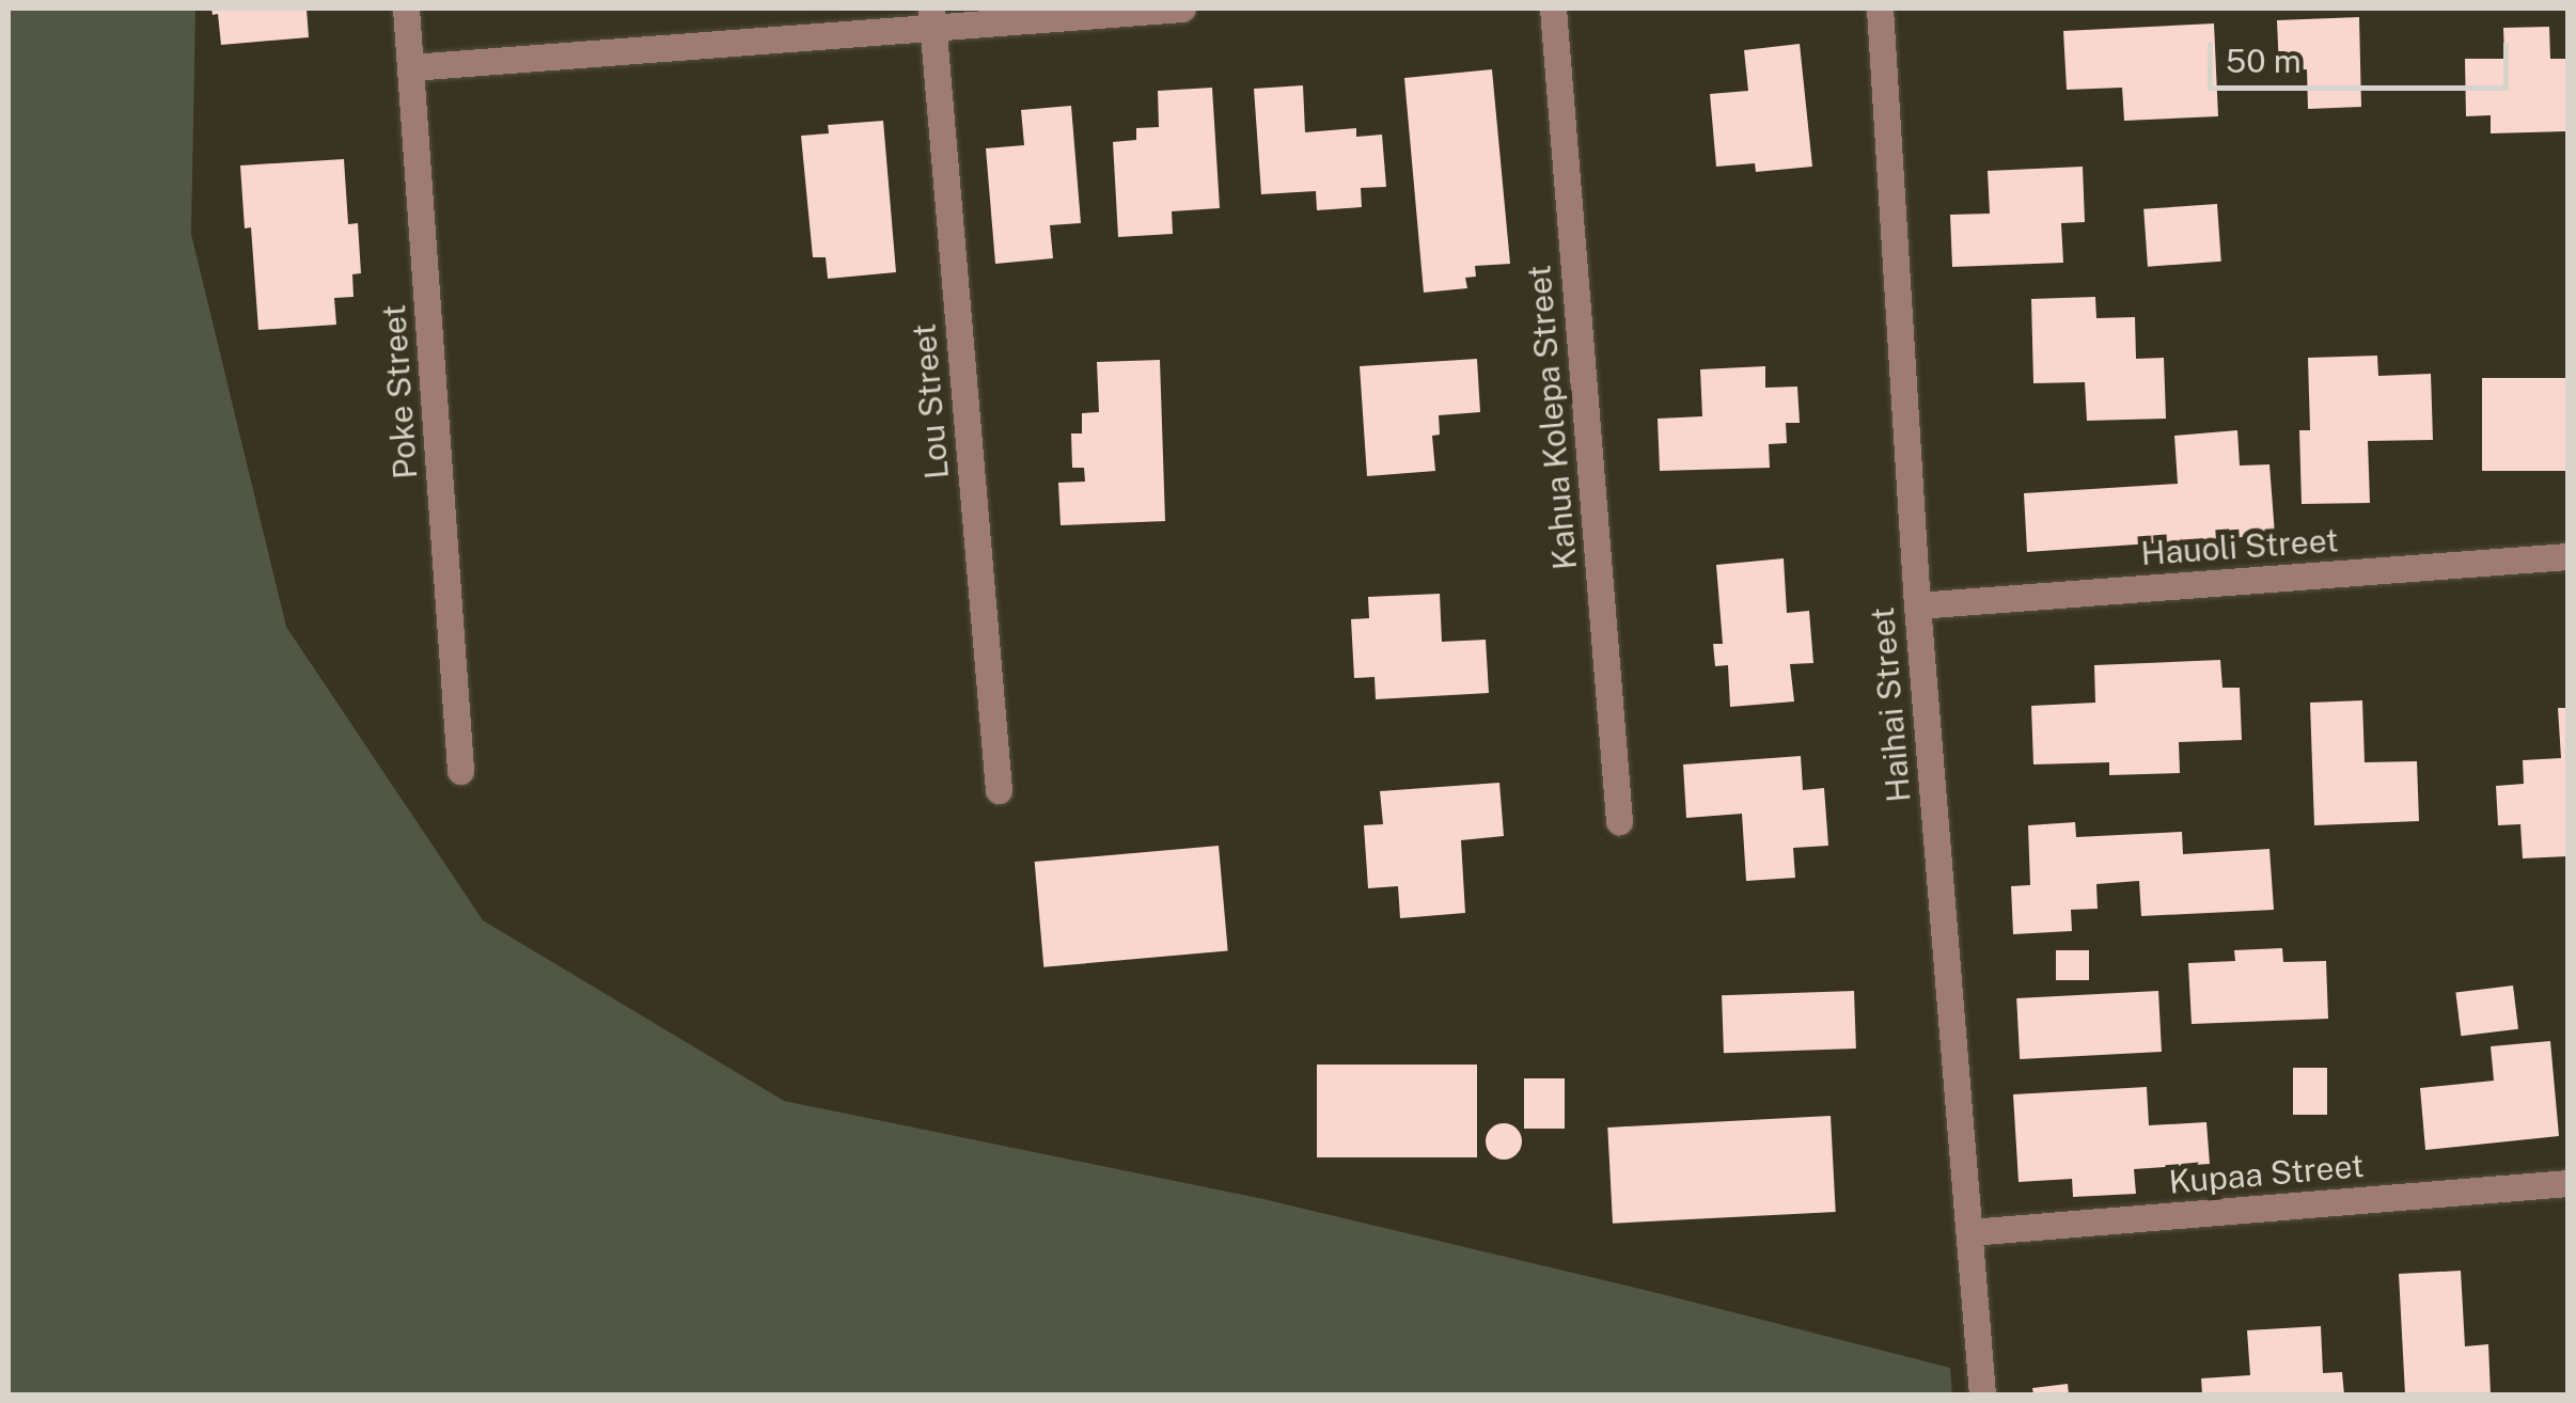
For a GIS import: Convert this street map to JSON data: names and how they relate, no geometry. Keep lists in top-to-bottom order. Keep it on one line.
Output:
{"streets":{"street":["Poke Street","Lou Street","Kahua Kolepa Street","Hauoli Street","Haihai Street","Kupaa Street"]},"crossings":[["Hauoli Street","Haihai Street"],["Haihai Street","Kupaa Street"]],"scale_bar":"50 m"}
